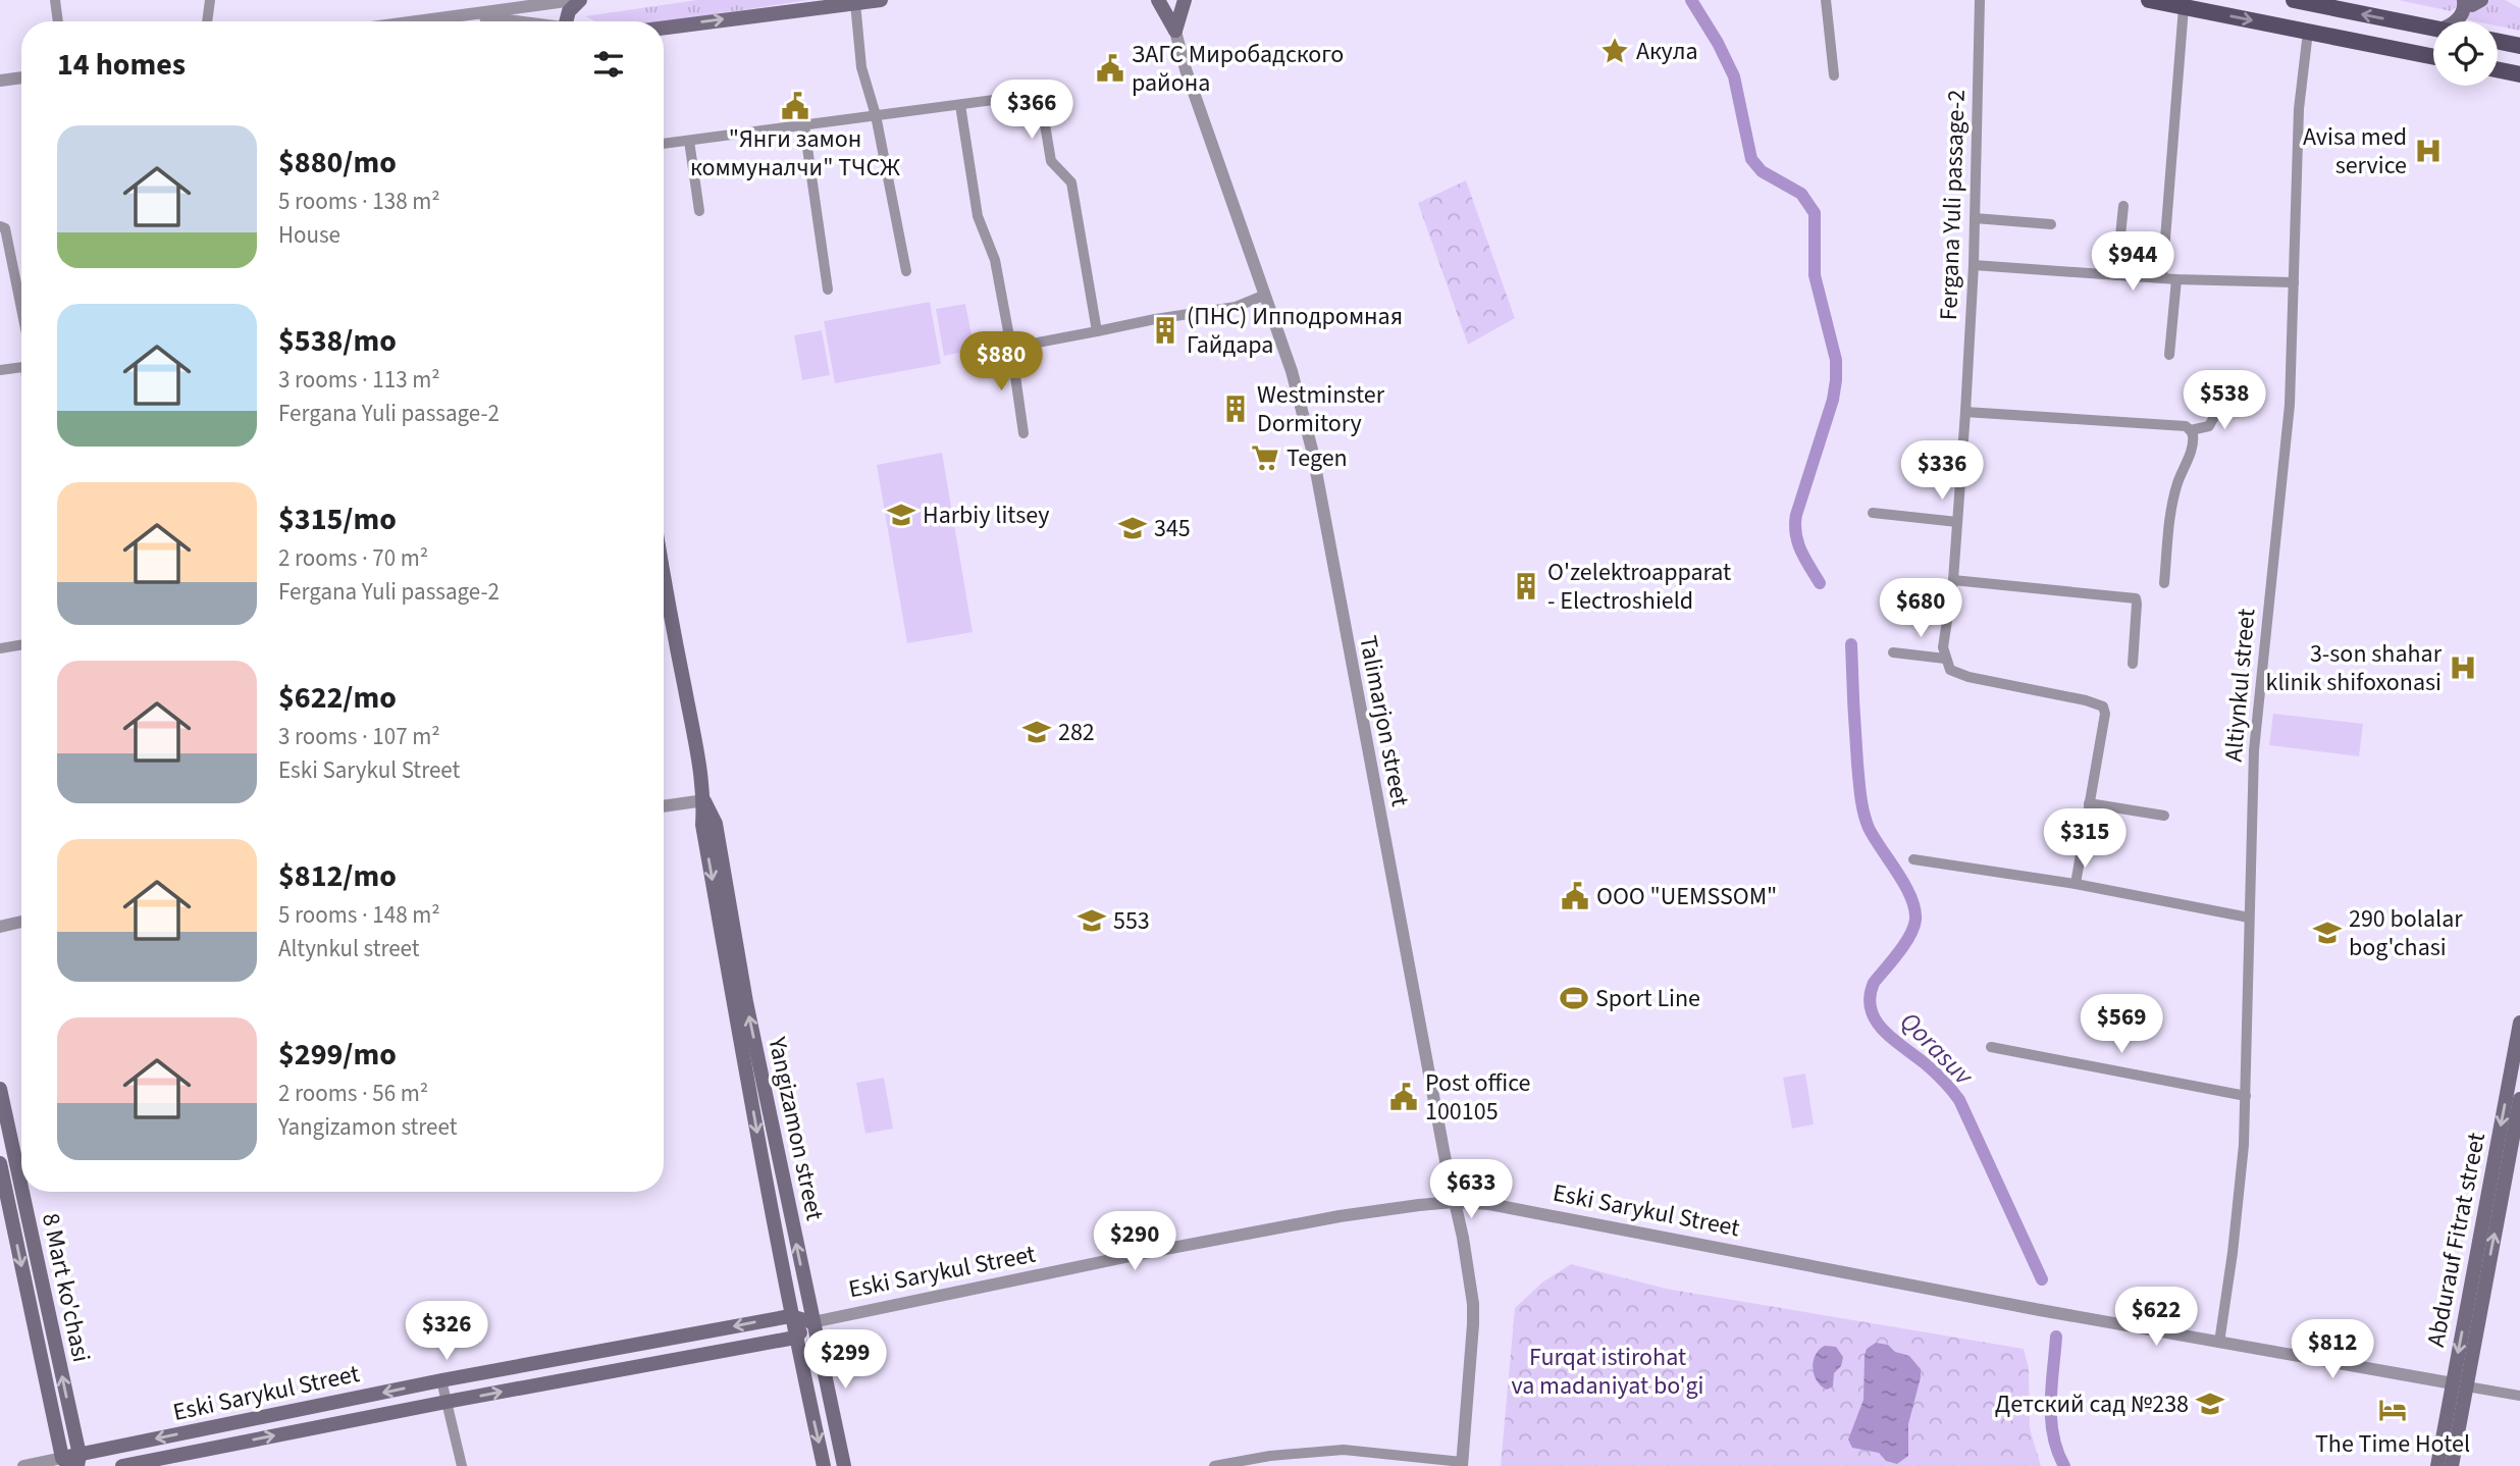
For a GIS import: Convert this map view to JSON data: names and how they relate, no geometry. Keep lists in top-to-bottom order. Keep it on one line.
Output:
{"streets":{"main road":["Yangizamon street","Eski Sarykul Street","Abdurauf Fitrat street","8 Mart ko'chasi"],"street":["Fergana Yuli passage-2","Altiynkul street","Talimarjon street"]},"crossings":[["Altiynkul street","Eski Sarykul Street"],["Talimarjon street","Eski Sarykul Street"],["Yangizamon street","Eski Sarykul Street"],["Eski Sarykul Street","Abdurauf Fitrat street"],["Eski Sarykul Street","8 Mart ko'chasi"]],"water":["Qorasuv"],"parks":["Furqat istirohat va madaniyat bo'gi"],"places":{"place":["Акула"],"public building":["ЗАГС Миробадского района","\"Янги замон коммуналчи\" ТЧСЖ","ООО \"UEMSSOM\"","Post office 100105"],"hospital":["Avisa med service","3-son shahar klinik shifoxonasi"],"building":["(ПНС) Ипподромная Гайдара","Westminster Dormitory","O'zelektroapparat - Electroshield"],"supermarket":["Tegen"],"school or university":["Harbiy litsey","345","282","553","290 bolalar bog'chasi","Детский сад №238"],"sports":["Sport Line"],"hotel":["The Time Hotel"]},"page":{"heading":"14 homes","price":["$366","$944","$880","$538","$336","$680","$315","$569","$633","$290","$622","$326","$812","$299"],"list":[{"name":"$880/mo","note":"5 rooms · 138 m² · House"},{"name":"$538/mo","note":"3 rooms · 113 m² · Fergana Yuli passage-2"},{"name":"$315/mo","note":"2 rooms · 70 m² · Fergana Yuli passage-2"},{"name":"$622/mo","note":"3 rooms · 107 m² · Eski Sarykul Street"},{"name":"$812/mo","note":"5 rooms · 148 m² · Altynkul street"},{"name":"$299/mo","note":"2 rooms · 56 m² · Yangizamon street"}]}}
